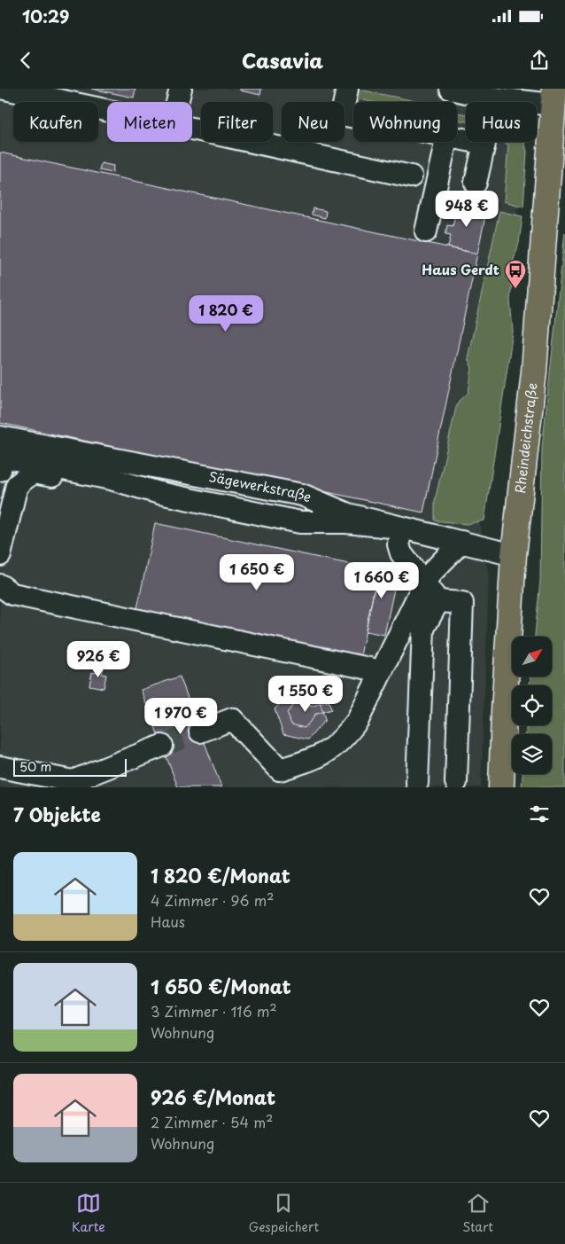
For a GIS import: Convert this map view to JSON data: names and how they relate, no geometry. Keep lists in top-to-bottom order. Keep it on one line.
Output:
{"streets":{"main road":["Rheindeichstraße"],"lane":["Sägewerkstraße"]},"crossings":[["Rheindeichstraße","Sägewerkstraße"]],"places":{"bus stop":["Haus Gerdt"]},"scale_bar":"50 m","north":"top right","page":{"status":"10:29","header":"Casavia","chip":["Kaufen","Mieten","Filter","Neu","Wohnung","Haus"],"price":["948 €","1 820 €","1 650 €","1 660 €","926 €","1 550 €","1 970 €"],"scale":"50 m","heading":"7 Objekte","list":[{"name":"1 820 €/Monat","note":"4 Zimmer · 96 m² · Haus"},{"name":"1 650 €/Monat","note":"3 Zimmer · 116 m² · Wohnung"},{"name":"926 €/Monat","note":"2 Zimmer · 54 m² · Wohnung"}],"tabs":["Karte","Gespeichert","Start"]}}
